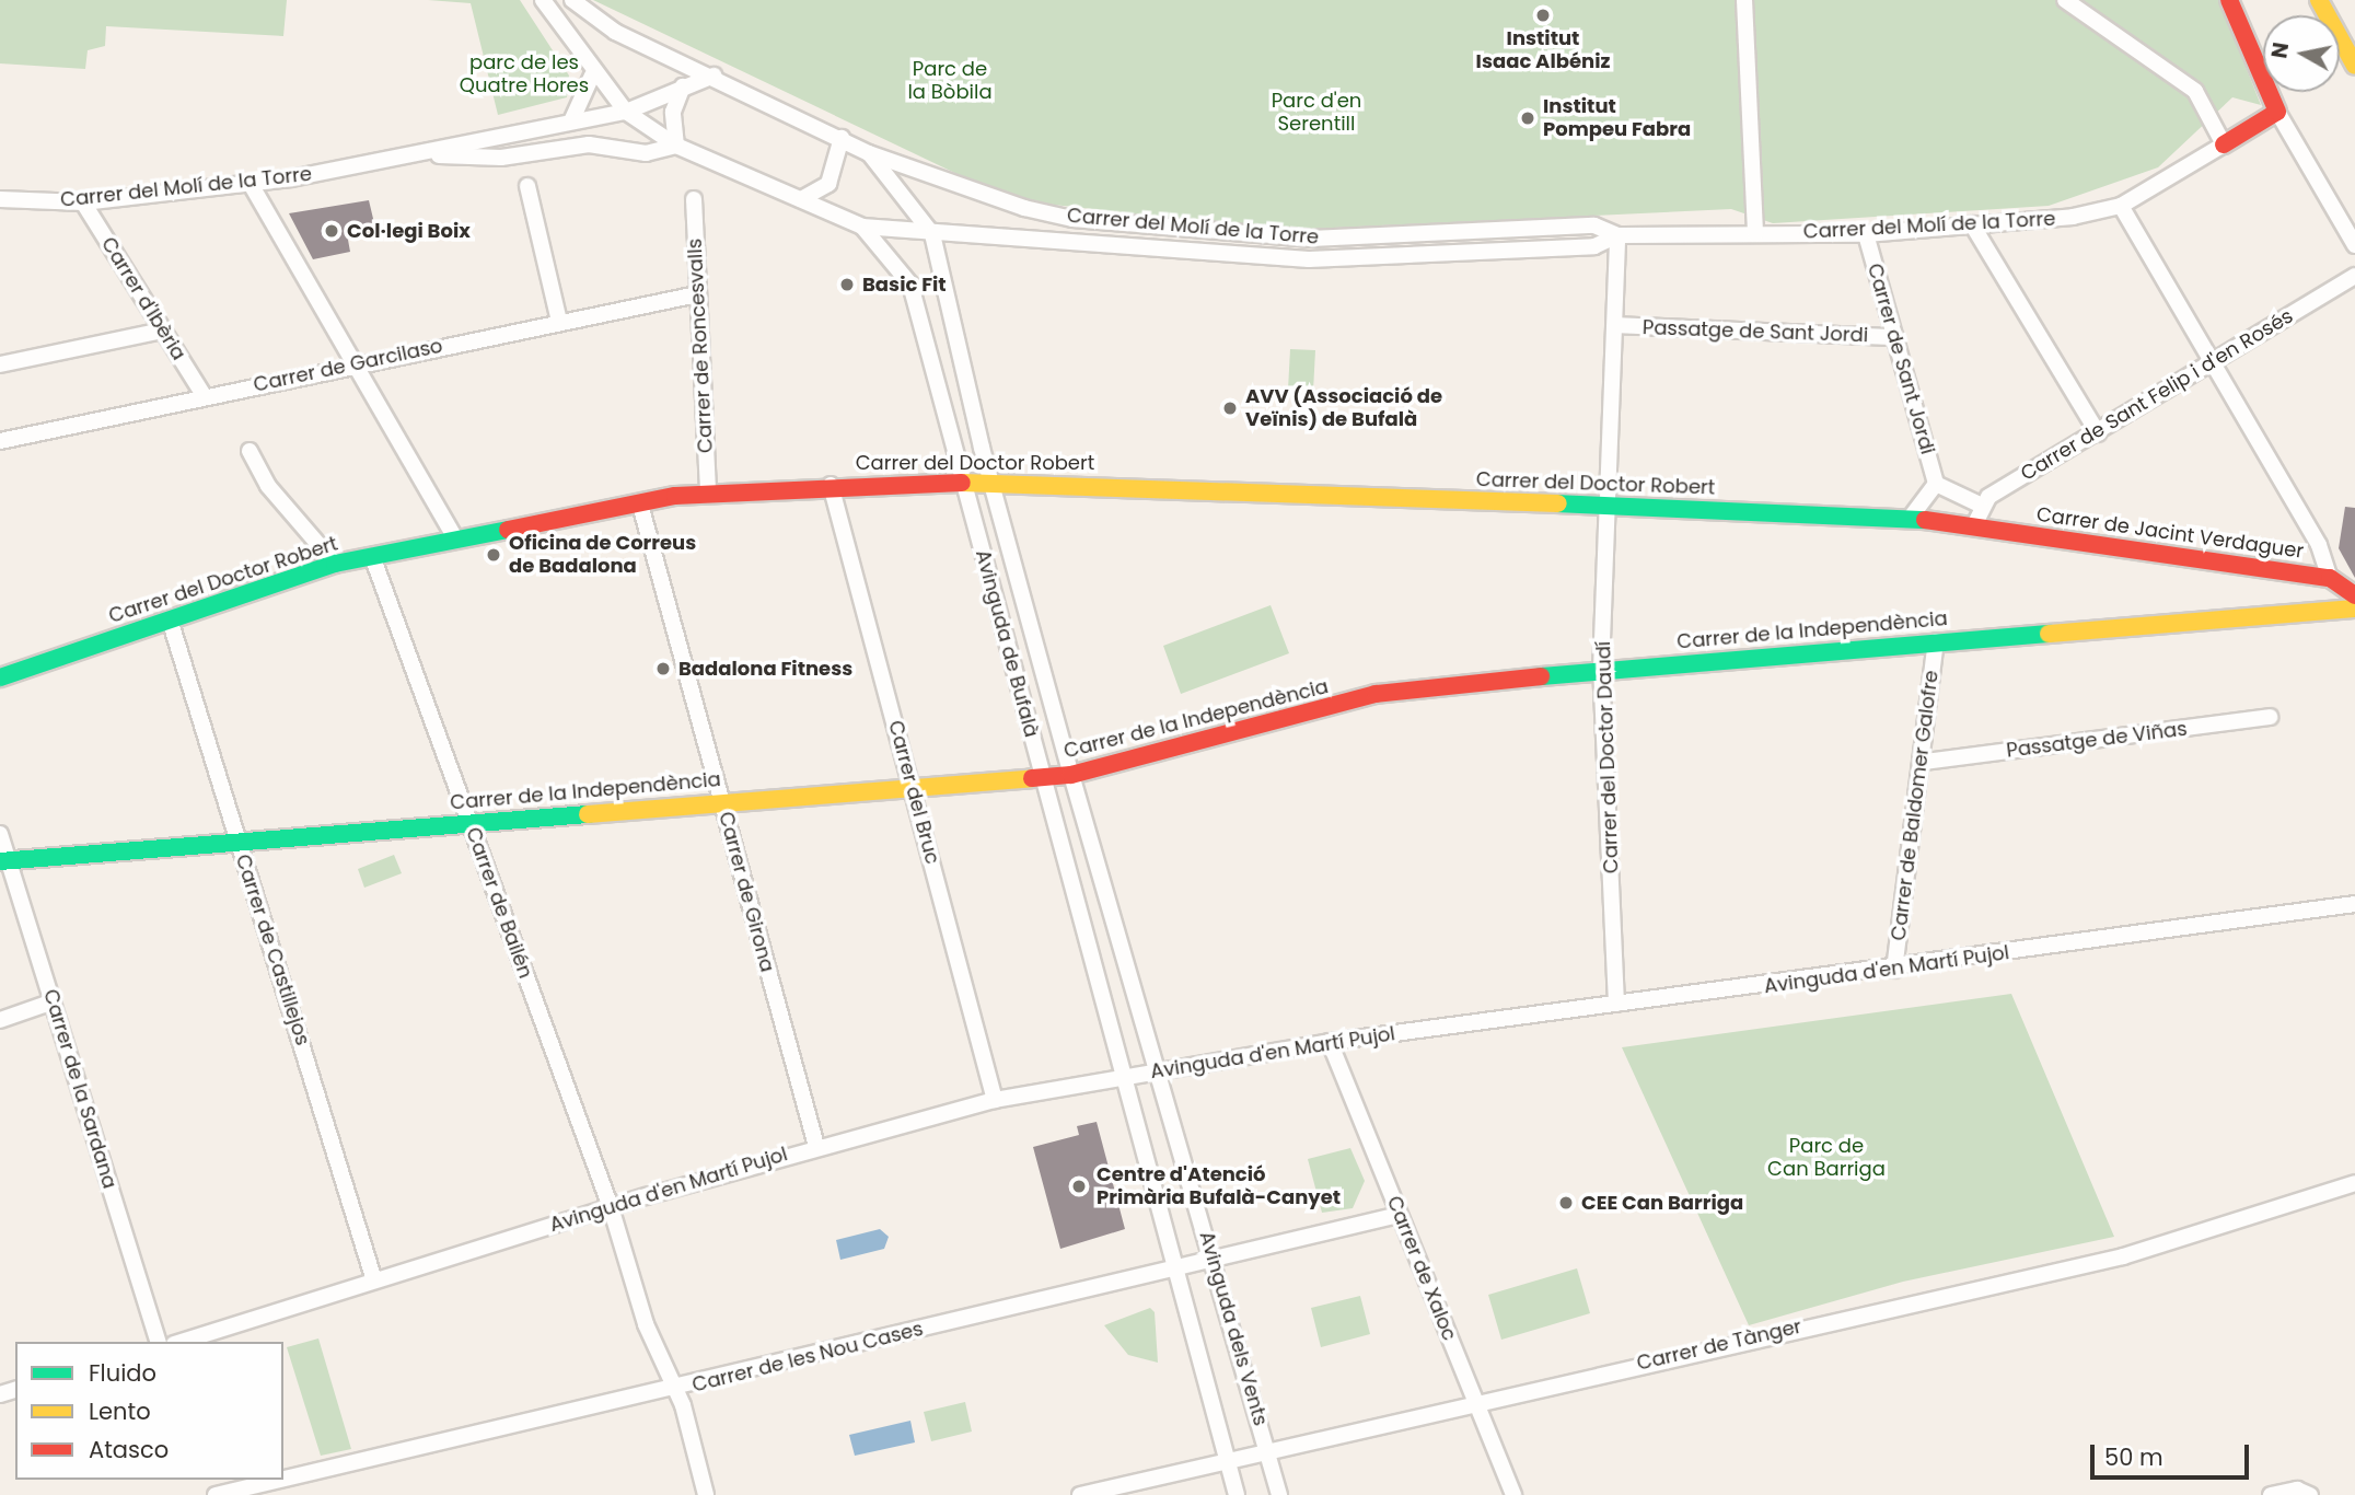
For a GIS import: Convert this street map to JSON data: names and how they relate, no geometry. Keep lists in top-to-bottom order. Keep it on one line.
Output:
{"streets":{"main road":["Carrer del Doctor Robert","Carrer de Jacint Verdaguer","Carrer de la Independència"],"street":["Carrer del Molí de la Torre","Carrer d'Ibèria","Passatge de Sant Jordi","Carrer de Roncesvalls","Carrer de Sant Jordi","Carrer de Garcilaso","Carrer de Sant Felip i d'en Rosés","Avinguda de Bufalà","Passatge de Viñas","Carrer del Doctor Daudí","Carrer del Bruc","Carrer de Baldomer Galofre","Carrer de Girona","Carrer de Bailén","Carrer de Castillejos","Avinguda d'en Martí Pujol","Carrer de la Sardana","Carrer de Xaloc","Avinguda dels Vents","Carrer de Tànger","Carrer de les Nou Cases"]},"crossings":[["Carrer del Molí de la Torre","Carrer d'Ibèria"],["Carrer del Molí de la Torre","Carrer de Sant Jordi"],["Carrer del Molí de la Torre","Avinguda de Bufalà"],["Carrer del Molí de la Torre","Carrer del Doctor Daudí"],["Carrer d'Ibèria","Carrer de Garcilaso"],["Passatge de Sant Jordi","Carrer de Sant Jordi"],["Passatge de Sant Jordi","Carrer del Doctor Daudí"],["Carrer de Roncesvalls","Carrer de Garcilaso"],["Carrer de Roncesvalls","Carrer del Doctor Robert"],["Carrer del Doctor Robert","Carrer de Jacint Verdaguer"],["Carrer del Doctor Robert","Avinguda de Bufalà"],["Carrer del Doctor Robert","Carrer del Doctor Daudí"],["Carrer del Doctor Robert","Carrer del Bruc"],["Carrer del Doctor Robert","Carrer de Girona"],["Carrer del Doctor Robert","Carrer de Bailén"],["Carrer del Doctor Robert","Carrer de Castillejos"],["Carrer de la Independència","Avinguda de Bufalà"],["Carrer de la Independència","Carrer del Doctor Daudí"],["Carrer de la Independència","Carrer del Bruc"],["Carrer de la Independència","Carrer de Baldomer Galofre"],["Carrer de la Independència","Carrer de Girona"],["Carrer de la Independència","Carrer de Bailén"],["Carrer de la Independència","Carrer de Castillejos"],["Carrer de la Independència","Carrer de la Sardana"],["Avinguda de Bufalà","Avinguda d'en Martí Pujol"],["Avinguda de Bufalà","Avinguda dels Vents"],["Passatge de Viñas","Carrer de Baldomer Galofre"],["Carrer del Doctor Daudí","Avinguda d'en Martí Pujol"],["Carrer del Bruc","Avinguda d'en Martí Pujol"],["Carrer de Baldomer Galofre","Avinguda d'en Martí Pujol"],["Carrer de Girona","Avinguda d'en Martí Pujol"],["Carrer de Bailén","Avinguda d'en Martí Pujol"],["Carrer de Bailén","Carrer de les Nou Cases"],["Carrer de Castillejos","Avinguda d'en Martí Pujol"],["Avinguda d'en Martí Pujol","Carrer de Xaloc"],["Avinguda d'en Martí Pujol","Avinguda dels Vents"],["Carrer de Xaloc","Carrer de Tànger"],["Carrer de Xaloc","Carrer de les Nou Cases"],["Avinguda dels Vents","Carrer de Tànger"],["Avinguda dels Vents","Carrer de les Nou Cases"]],"parks":["parc de les Quatre Hores","Parc de la Bòbila","Parc d'en Serentill","Parc de Can Barriga"],"places":["Institut Isaac Albéniz","Institut Pompeu Fabra","Col·legi Boix","Basic Fit","AVV (Associació de Veïnis) de Bufalà","Oficina de Correus de Badalona","Badalona Fitness","Centre d'Atenció Primària Bufalà-Canyet","CEE Can Barriga"],"legend":["Fluido","Lento","Atasco"],"scale_bar":"50 m","north":"left"}
